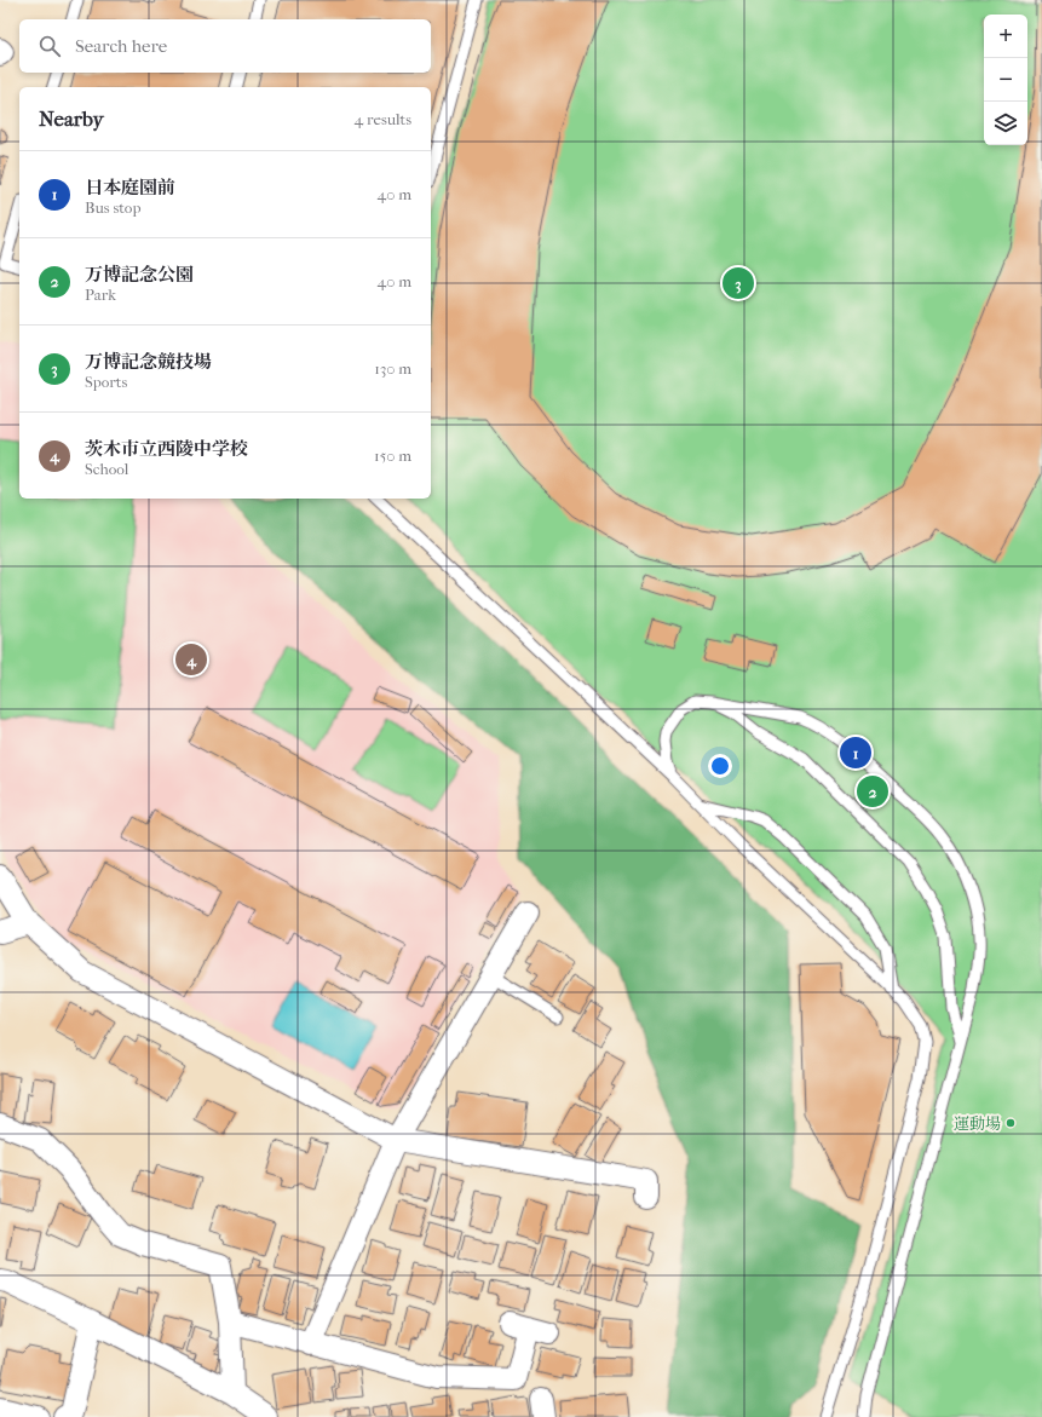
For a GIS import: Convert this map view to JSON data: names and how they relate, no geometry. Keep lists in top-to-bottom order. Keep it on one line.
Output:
{"places":["運動場"],"page":{"map_buttons":["+","−"],"search":"Search here","heading":["Nearby","4 results"],"list":[{"mark":"1","name":"日本庭園前","note":"Bus stop","value":"40 m"},{"mark":"2","name":"万博記念公園","note":"Park","value":"40 m"},{"mark":"3","name":"万博記念競技場","note":"Sports","value":"130 m"},{"mark":"4","name":"茨木市立西陵中学校","note":"School","value":"150 m"}],"pins":["3","4","1","2"]}}
